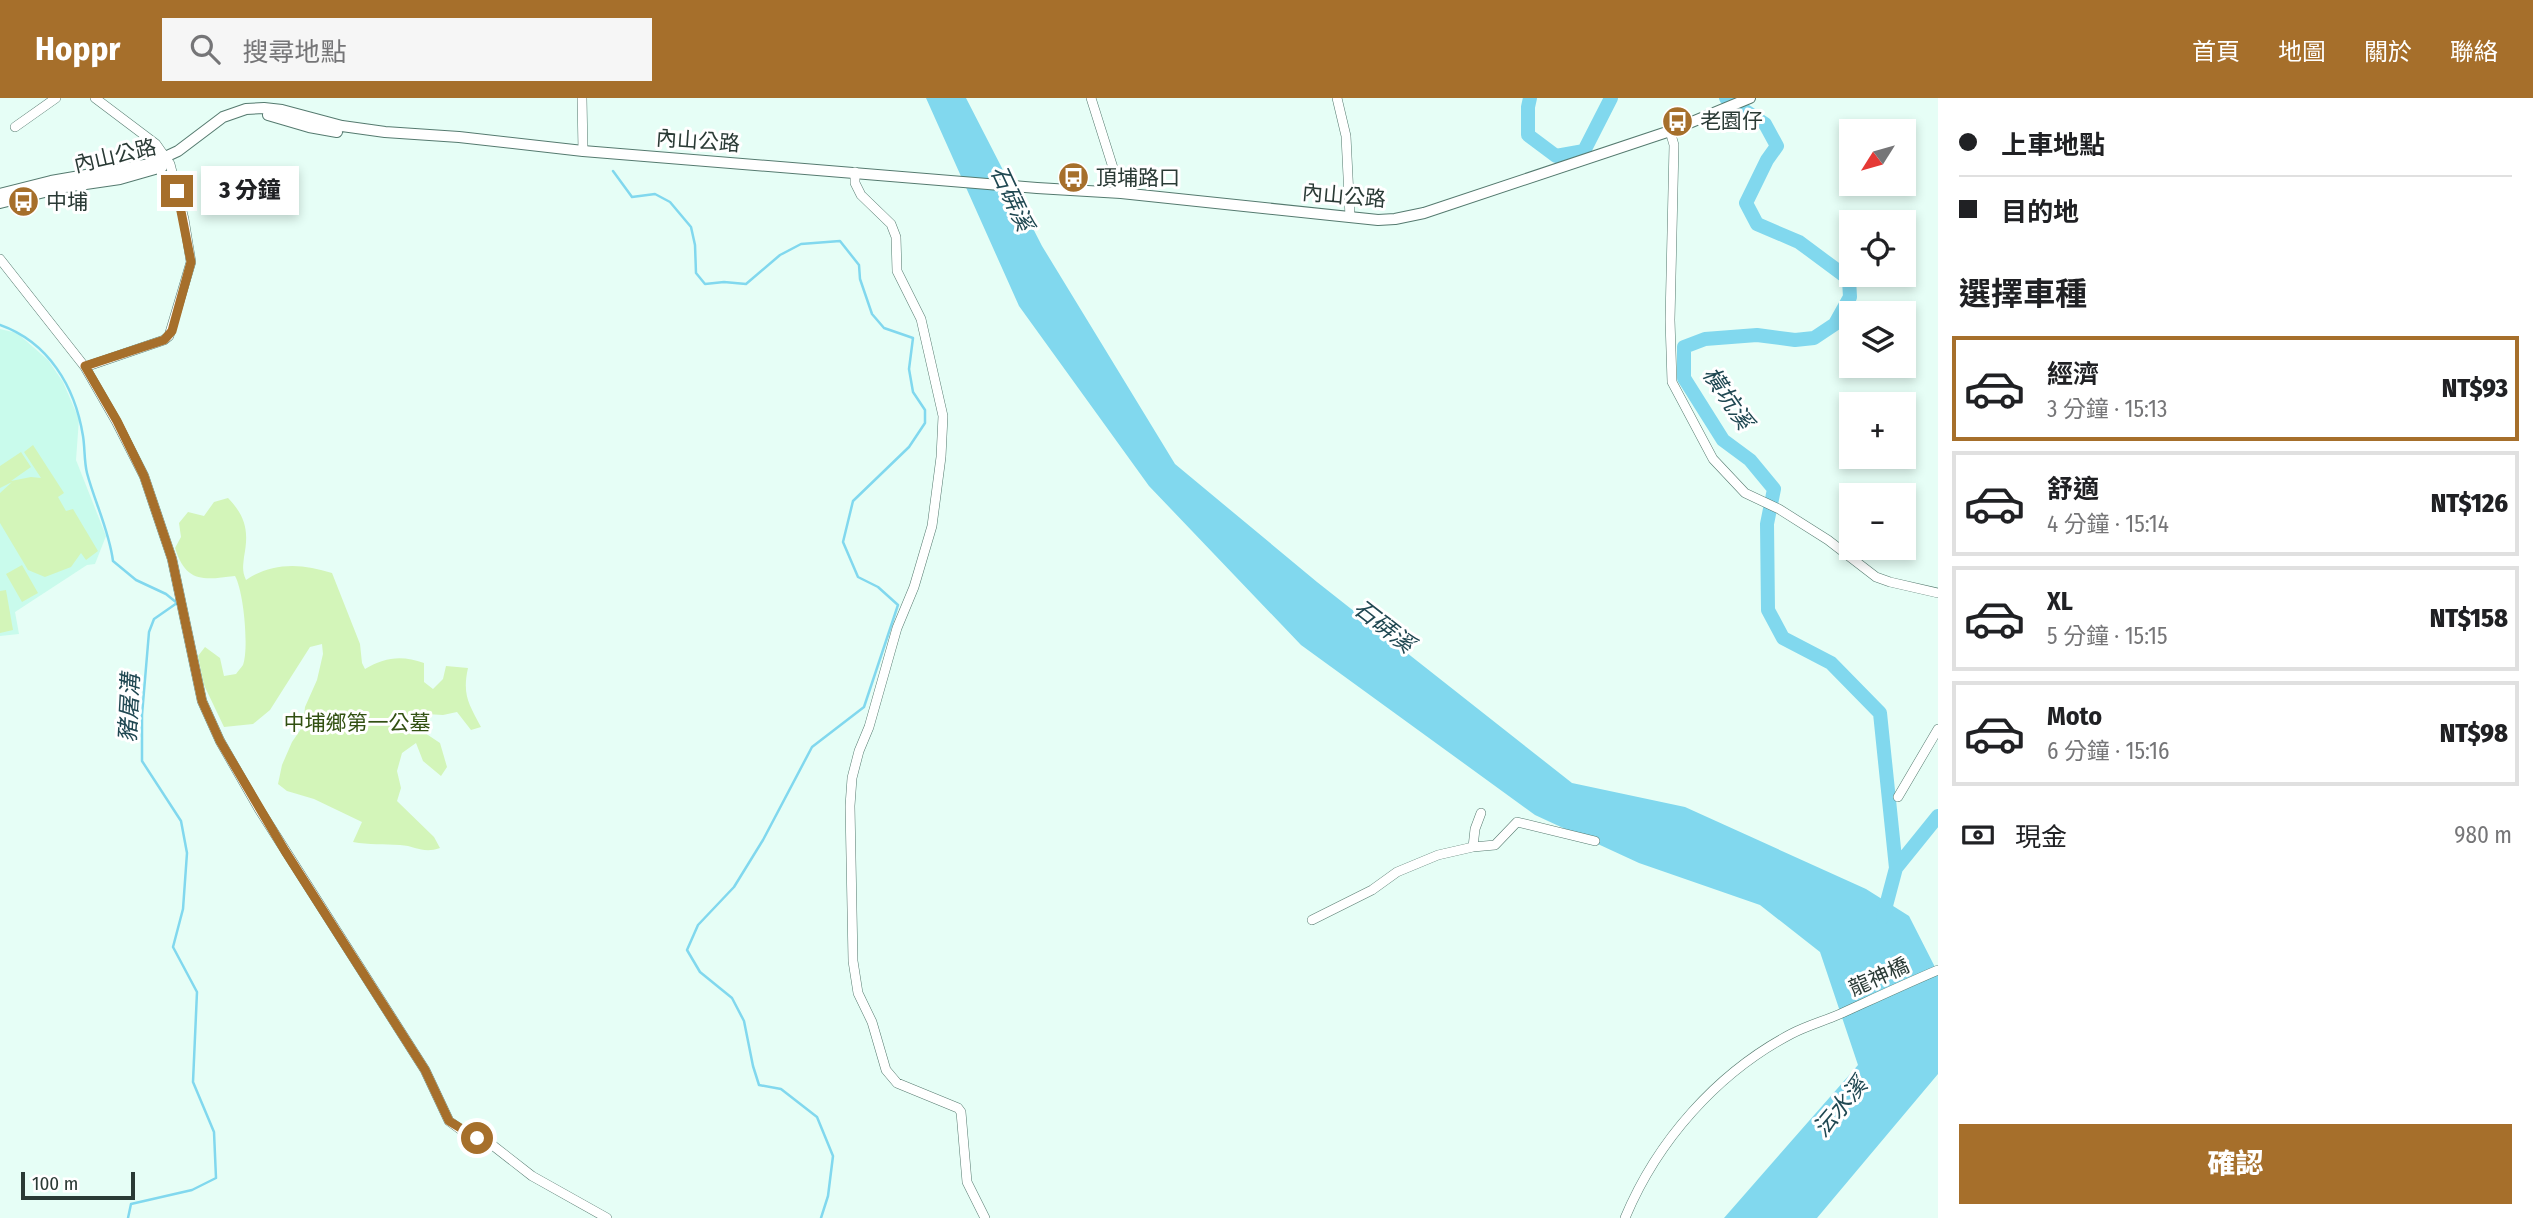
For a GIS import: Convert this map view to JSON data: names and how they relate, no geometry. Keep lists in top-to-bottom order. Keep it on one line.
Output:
{"streets":{"main road":["內山公路"],"street":["龍神橋"]},"water":["石硦溪","橫坑溪","豬屠溝","沄水溪"],"parks":["中埔鄉第一公墓"],"places":{"bus stop":["老園仔","頂埔路口","中埔"]},"scale_bar":"100 m","north":"bottom left","page":{"header":"Hoppr","search":"搜尋地點","nav":["首頁","地圖","關於","聯絡"],"banner":["上車地點","目的地"],"map_buttons":["+","−"],"bubble":"3 分鐘","heading":"選擇車種","list":[{"name":"經濟","note":"3 分鐘 · 15:13","value":"NT$93"},{"name":"舒適","note":"4 分鐘 · 15:14","value":"NT$126"},{"name":"XL","note":"5 分鐘 · 15:15","value":"NT$158"},{"name":"Moto","note":"6 分鐘 · 15:16","value":"NT$98"}],"pay":["現金","980 m"],"buttons":"確認","scale":"100 m"}}
